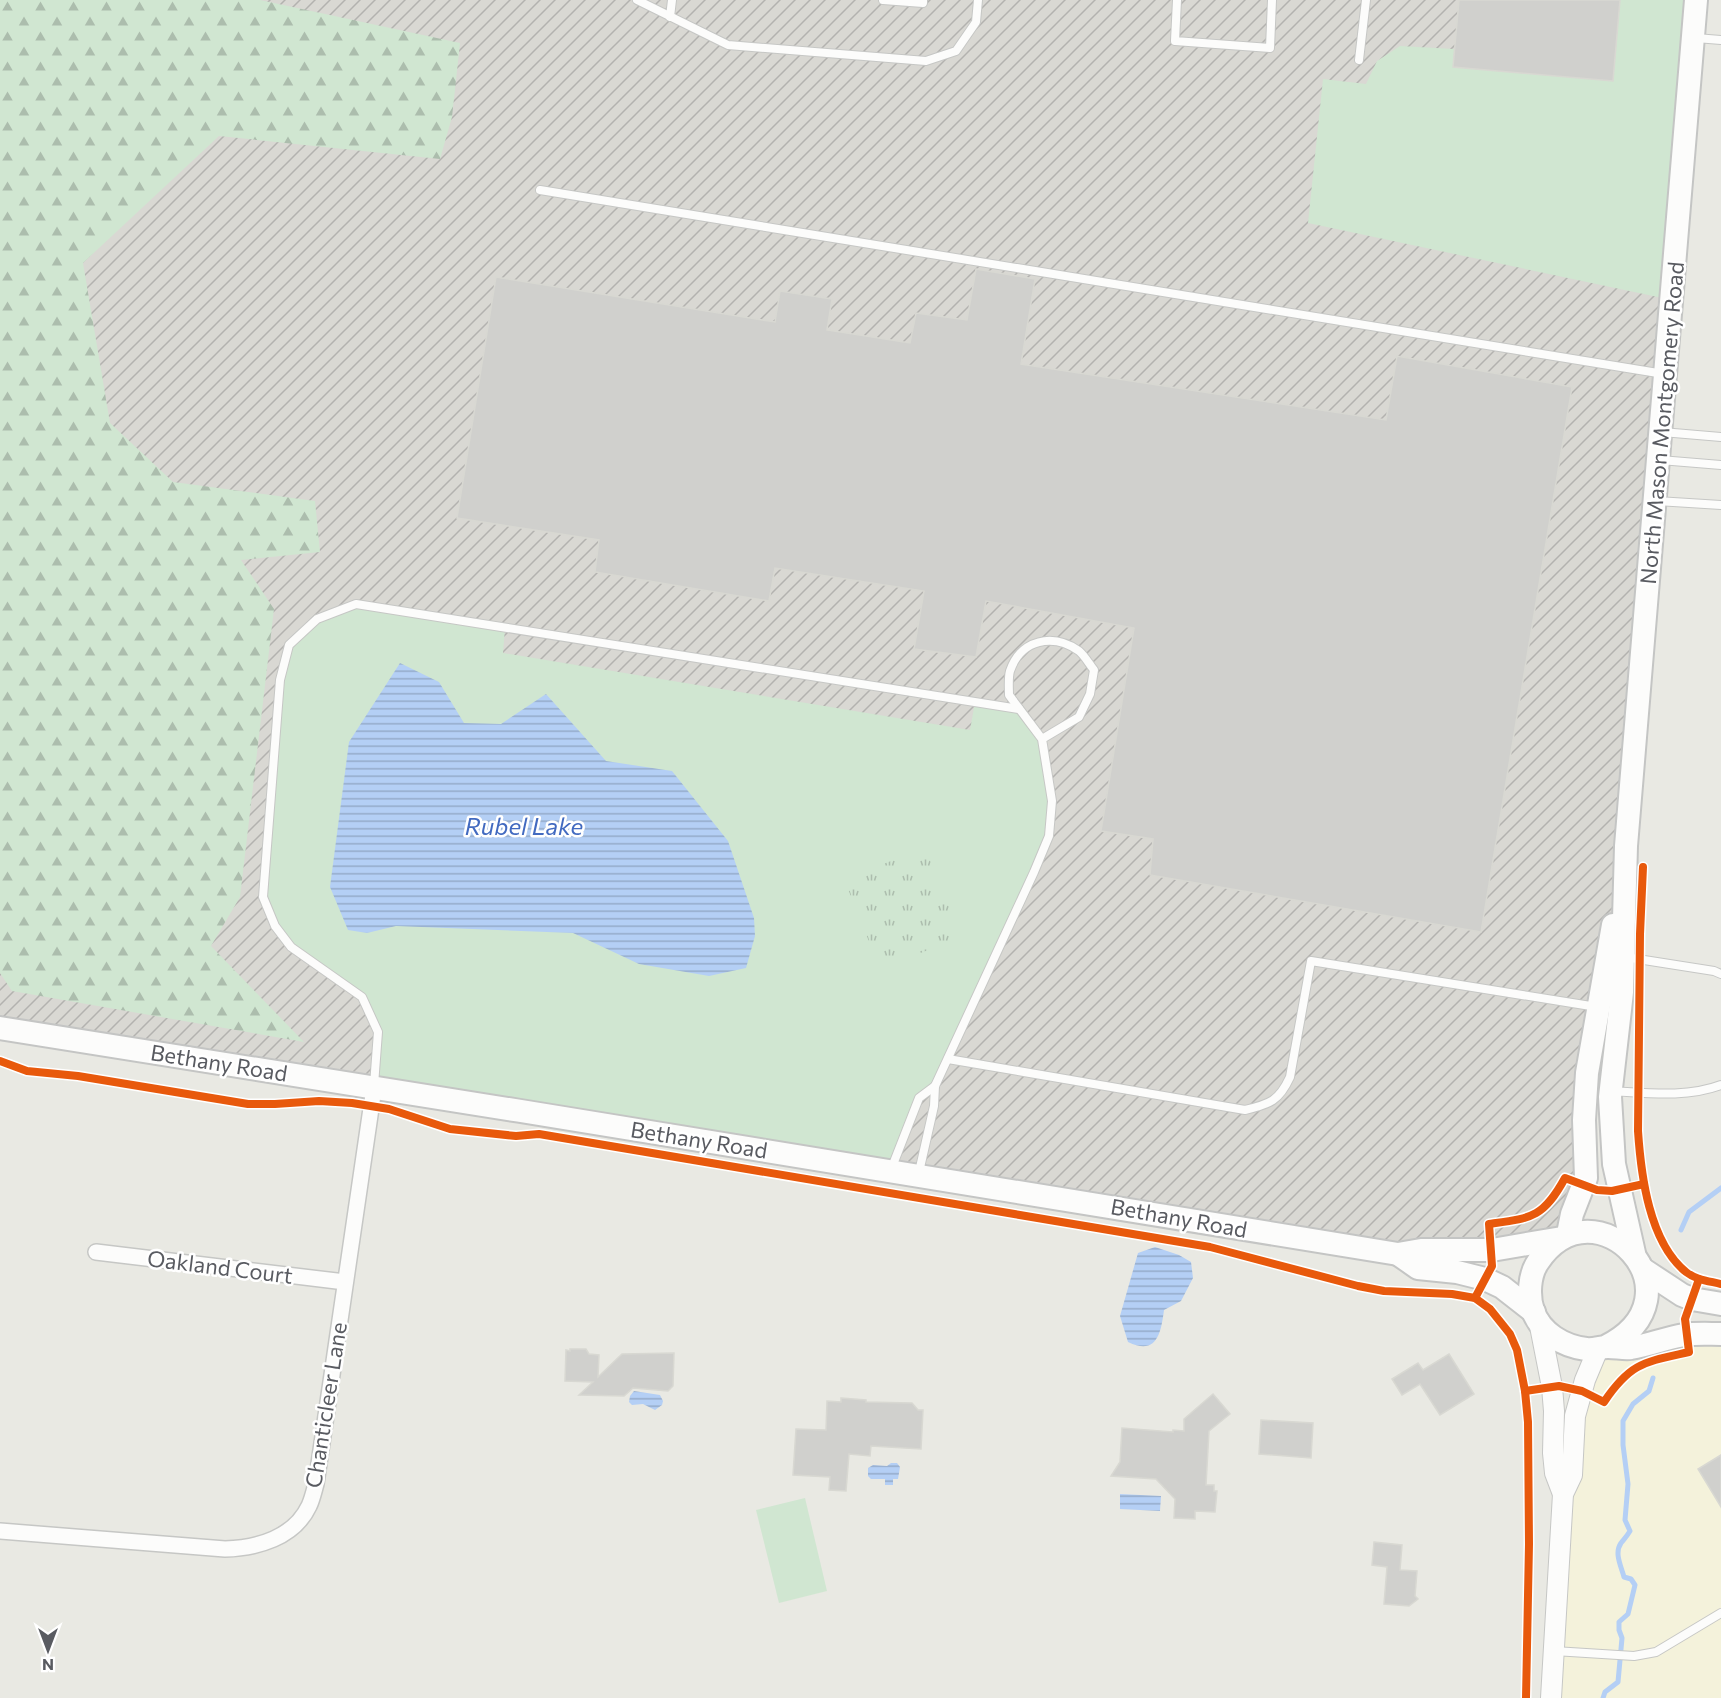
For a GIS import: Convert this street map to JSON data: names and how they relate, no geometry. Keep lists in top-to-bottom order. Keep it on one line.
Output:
{"streets":{"main road":["North Mason Montgomery Road","Bethany Road"],"street":["Oakland Court","Chanticleer Lane"]},"crossings":[["North Mason Montgomery Road","Bethany Road"],["Bethany Road","Chanticleer Lane"],["Oakland Court","Chanticleer Lane"]],"water":["Rubel Lake"],"north":"bottom"}
